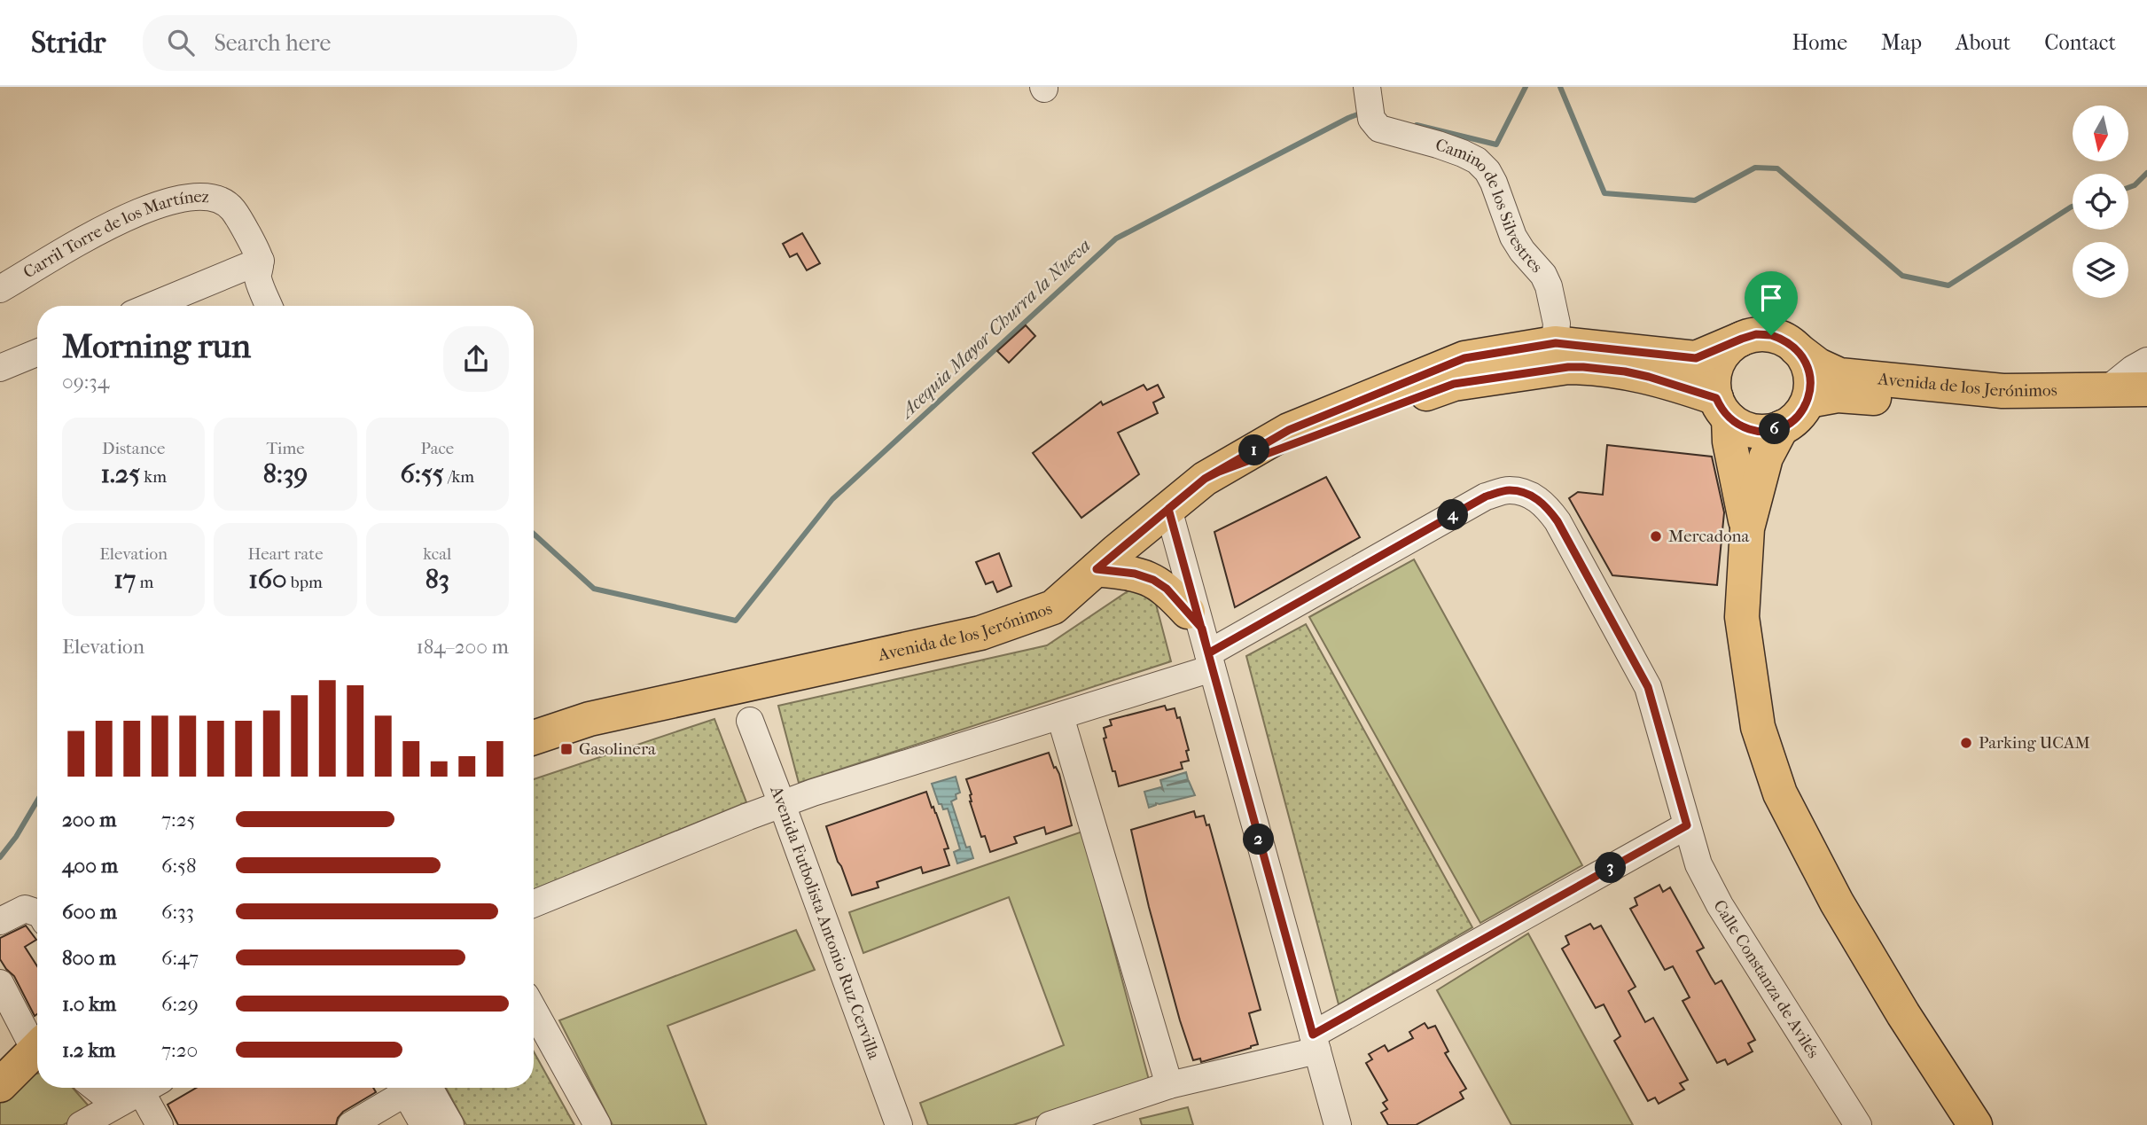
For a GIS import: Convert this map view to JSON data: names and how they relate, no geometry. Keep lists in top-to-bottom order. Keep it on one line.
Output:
{"streets":{"main road":["Avenida de los Jerónimos"],"street":["Camino de los Silvestres","Carril Torre de los Martínez","Avenida Futbolista Antonio Ruz Cervilla","Calle Constanza de Avilés"]},"crossings":[["Camino de los Silvestres","Avenida de los Jerónimos"],["Avenida Futbolista Antonio Ruz Cervilla","Calle Constanza de Avilés"]],"water":["Acequia Mayor Churra la Nueva"],"places":{"other":["Mercadona","Parking UCAM"],"transit":["Gasolinera"]},"north":"bottom","page":{"header":"Stridr","search":"Search here","nav":["Home","Map","About","Contact"],"heading":["Morning run","09:34"],"stats":[["Distance","1.25 km"],["Time","8:39"],["Pace","6:55 /km"],["Elevation","17 m"],["Heart rate","160 bpm"],["kcal","83"]],"pins":["6","1","4","2","3"],"chart":["Elevation","184–200 m"],"list":[{"name":"200 m","note":"7:25"},{"name":"400 m","note":"6:58"},{"name":"600 m","note":"6:33"},{"name":"800 m","note":"6:47"},{"name":"1.0 km","note":"6:29"},{"name":"1.2 km","note":"7:20"}]}}
